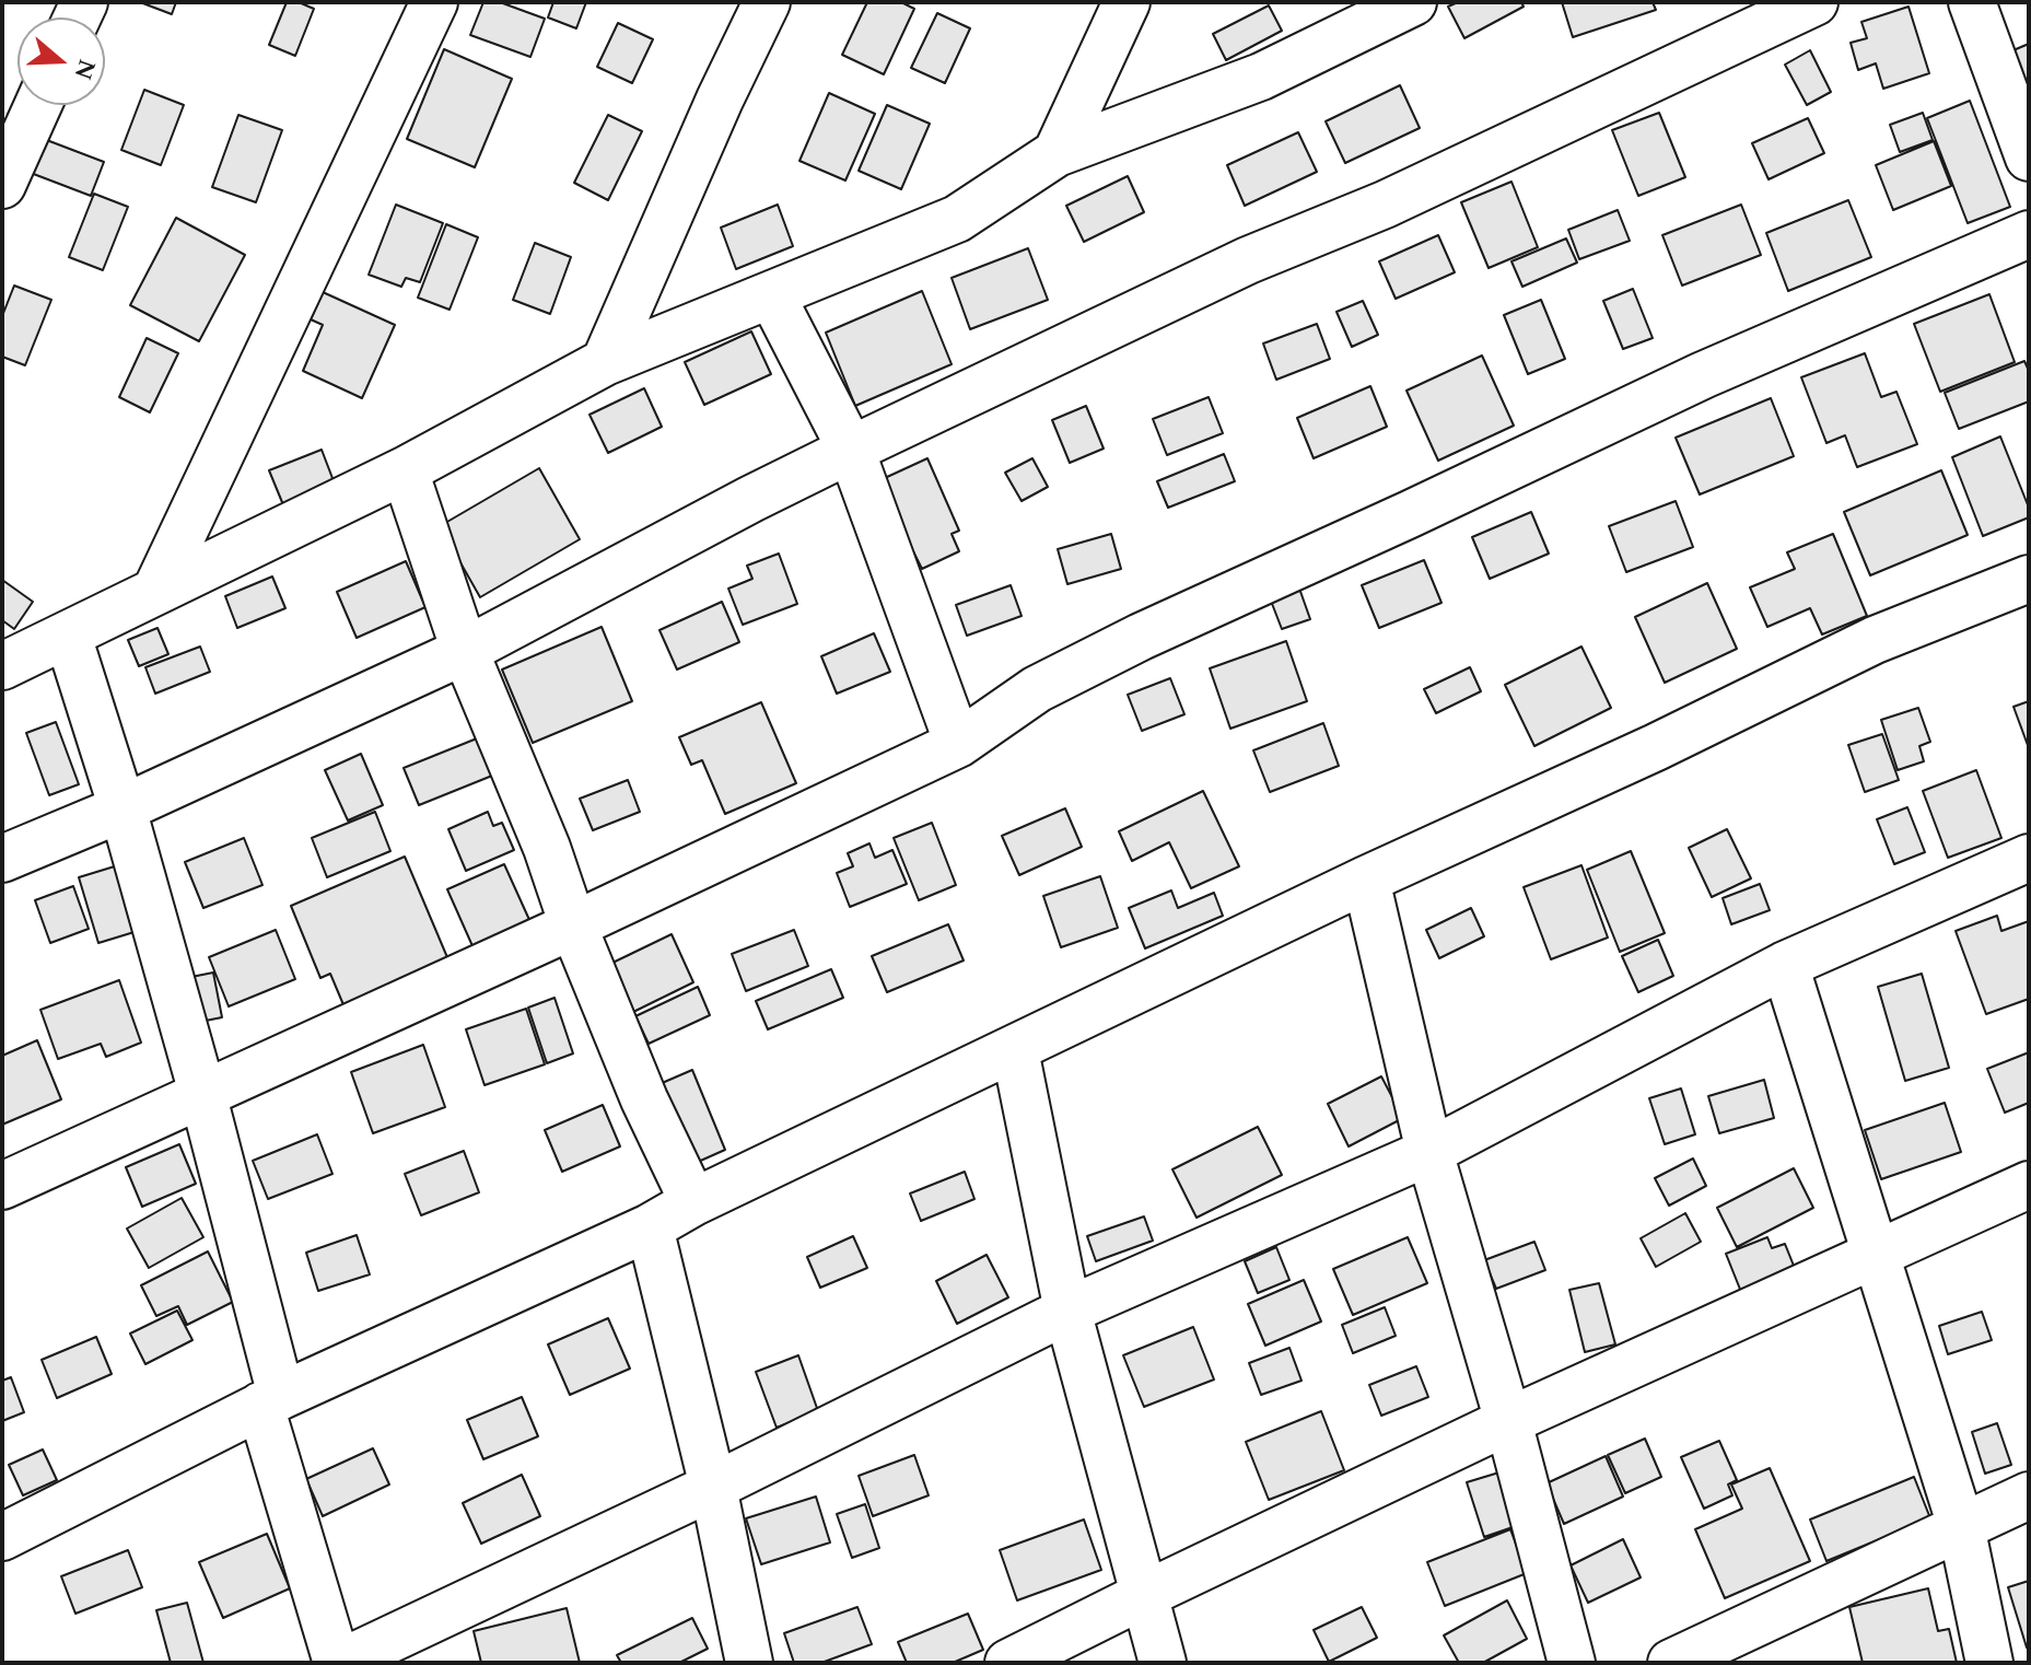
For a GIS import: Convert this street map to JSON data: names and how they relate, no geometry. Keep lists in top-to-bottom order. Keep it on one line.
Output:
{"north":"right"}
